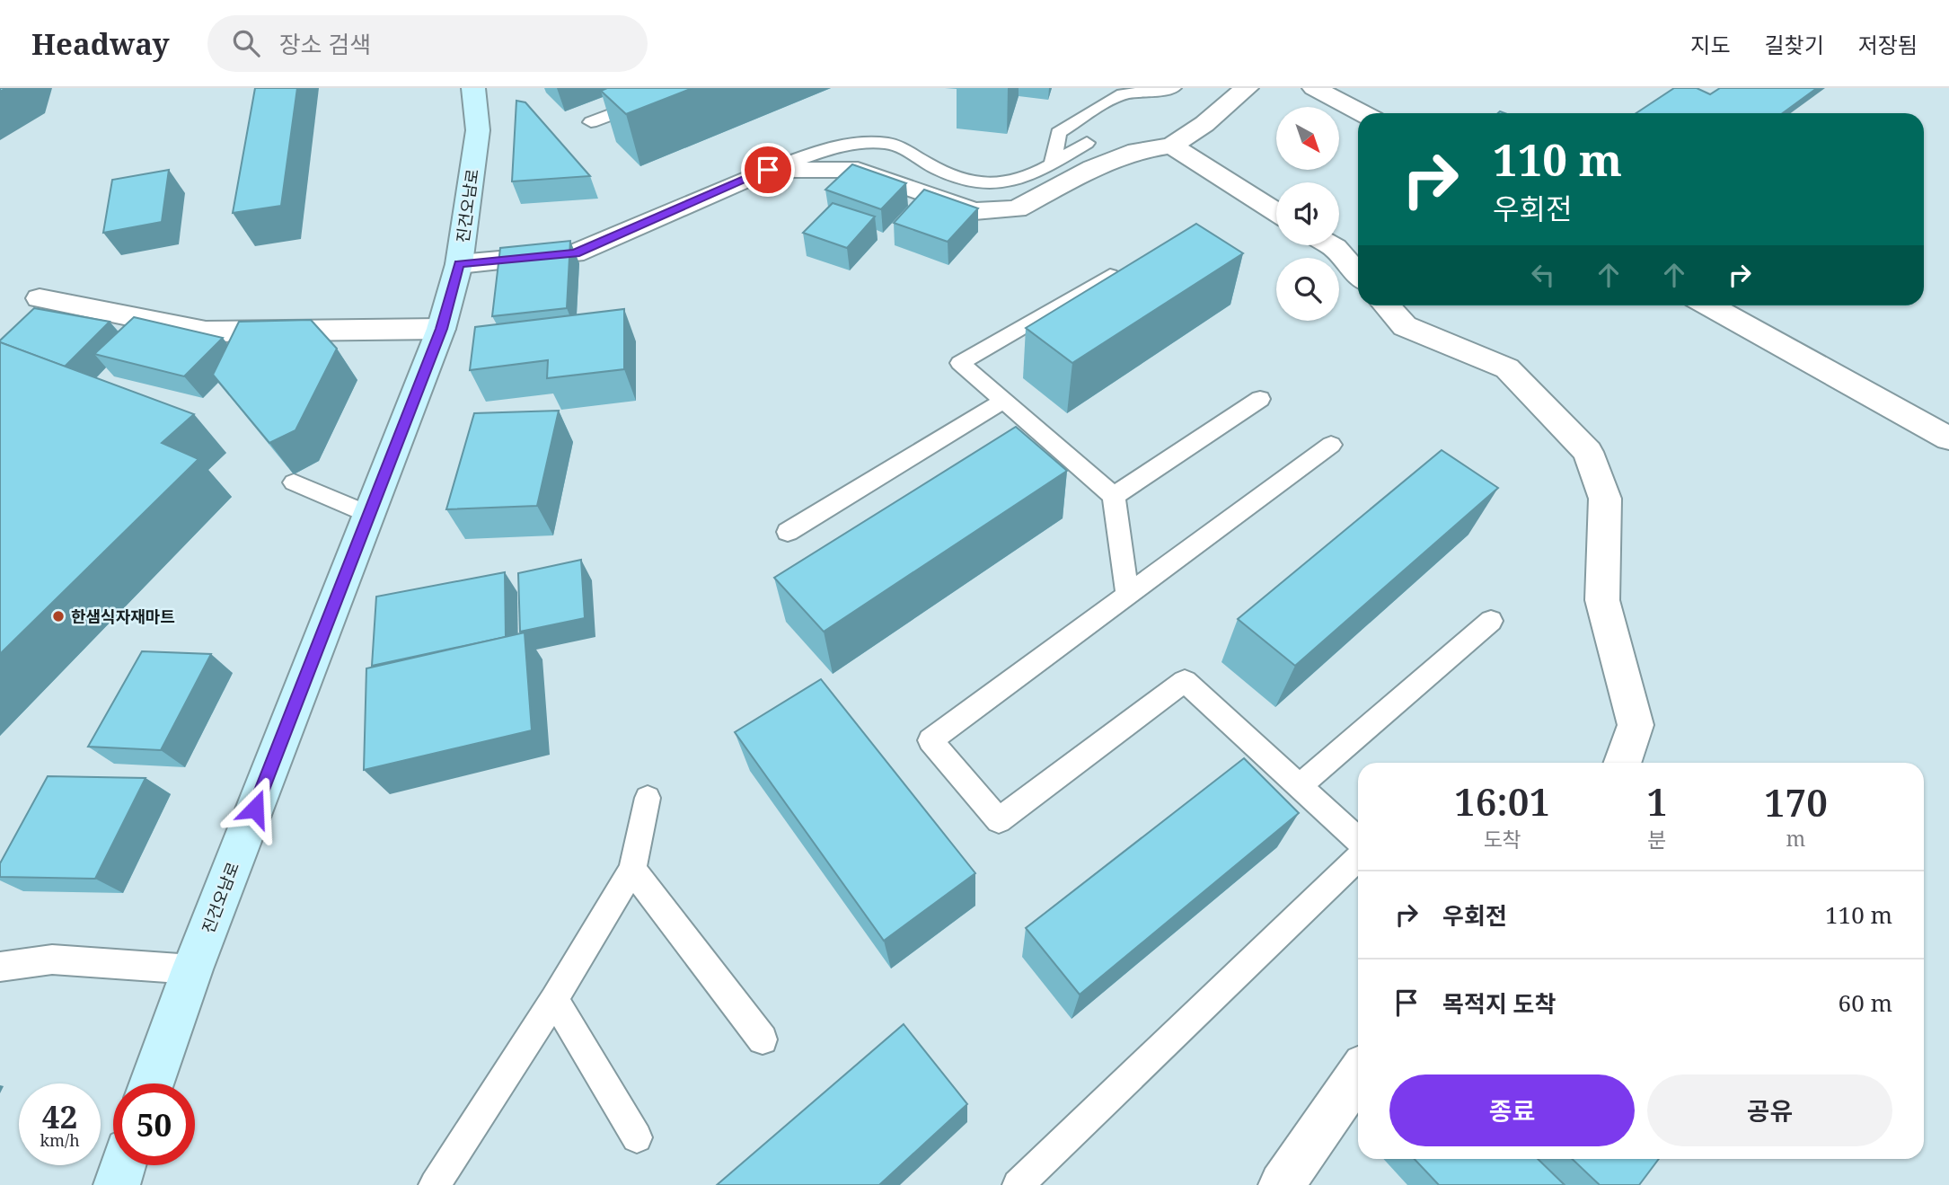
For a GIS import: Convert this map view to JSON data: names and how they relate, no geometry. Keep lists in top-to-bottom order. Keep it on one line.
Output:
{"streets":{"main road":["진건오남로"]},"places":["한샘식자재마트"],"north":"bottom right","page":{"header":"Headway","search":"장소 검색","nav":["지도","길찾기","저장됨"],"turn":["110 m","우회전"],"eta":["16:01","도착","1","분","170","m"],"list":[{"name":"우회전","value":"110 m"},{"name":"목적지 도착","value":"60 m"}],"buttons":["종료","공유"],"speed":"42 km/h","limit":"50"}}
